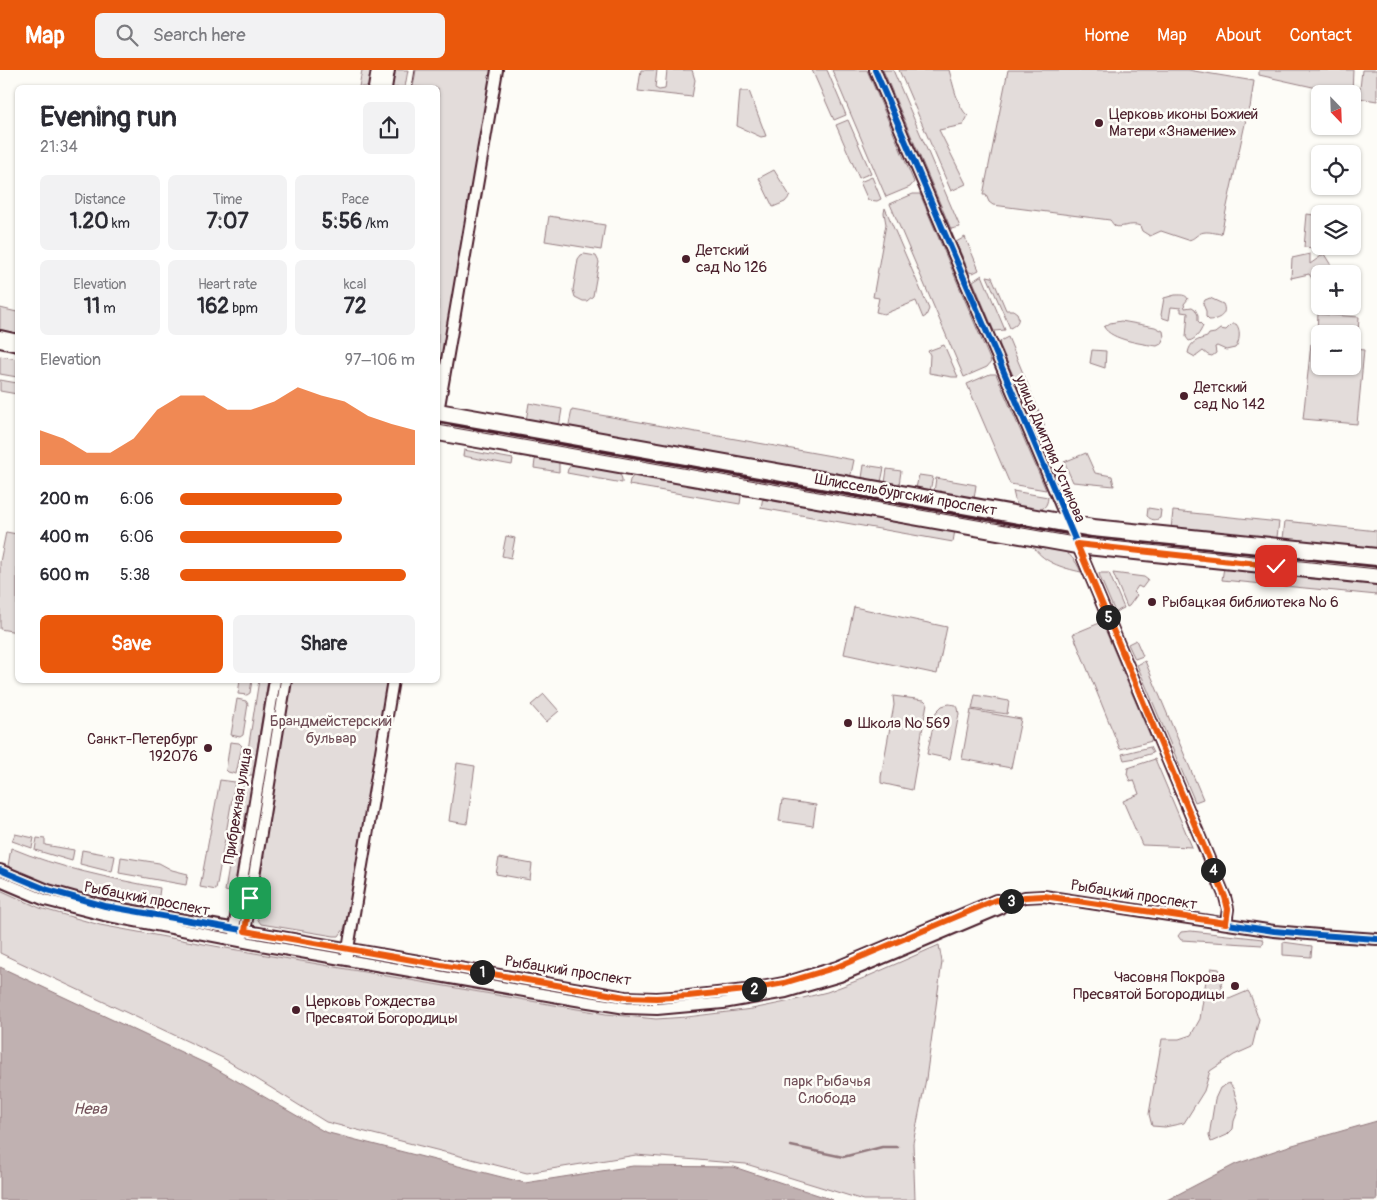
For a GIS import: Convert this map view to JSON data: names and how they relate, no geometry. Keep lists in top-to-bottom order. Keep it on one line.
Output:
{"streets":{"main road":["Шлиссельбургский проспект"],"street":["улица Дмитрия Устинова","Прибрежная улица","Рыбацкий проспект"]},"crossings":[["улица Дмитрия Устинова","Шлиссельбургский проспект"],["улица Дмитрия Устинова","Рыбацкий проспект"],["Прибрежная улица","Рыбацкий проспект"]],"water":["Нева"],"parks":["Брандмейстерский бульвар","парк Рыбачья Слобода"],"places":["Церковь иконы Божией Матери «Знамение»","Детский сад № 126","Детский сад № 142","Рыбацкая библиотека № 6","Школа № 569","Санкт-Петербург 192076","Часовня Покрова Пресвятой Богородицы","Церковь Рождества Пресвятой Богородицы"],"north":"bottom right","page":{"header":"Map","search":"Search here","nav":["Home","Map","About","Contact"],"map_buttons":["+","−"],"heading":["Evening run","21:34"],"stats":[["Distance","1.20 km"],["Time","7:07"],["Pace","5:56 /km"],["Elevation","11 m"],["Heart rate","162 bpm"],["kcal","72"]],"chart":["Elevation","97–106 m"],"list":[{"name":"200 m","note":"6:06"},{"name":"400 m","note":"6:06"},{"name":"600 m","note":"5:38"}],"pins":["5","4","3","1","2"],"buttons":["Save","Share"]}}
